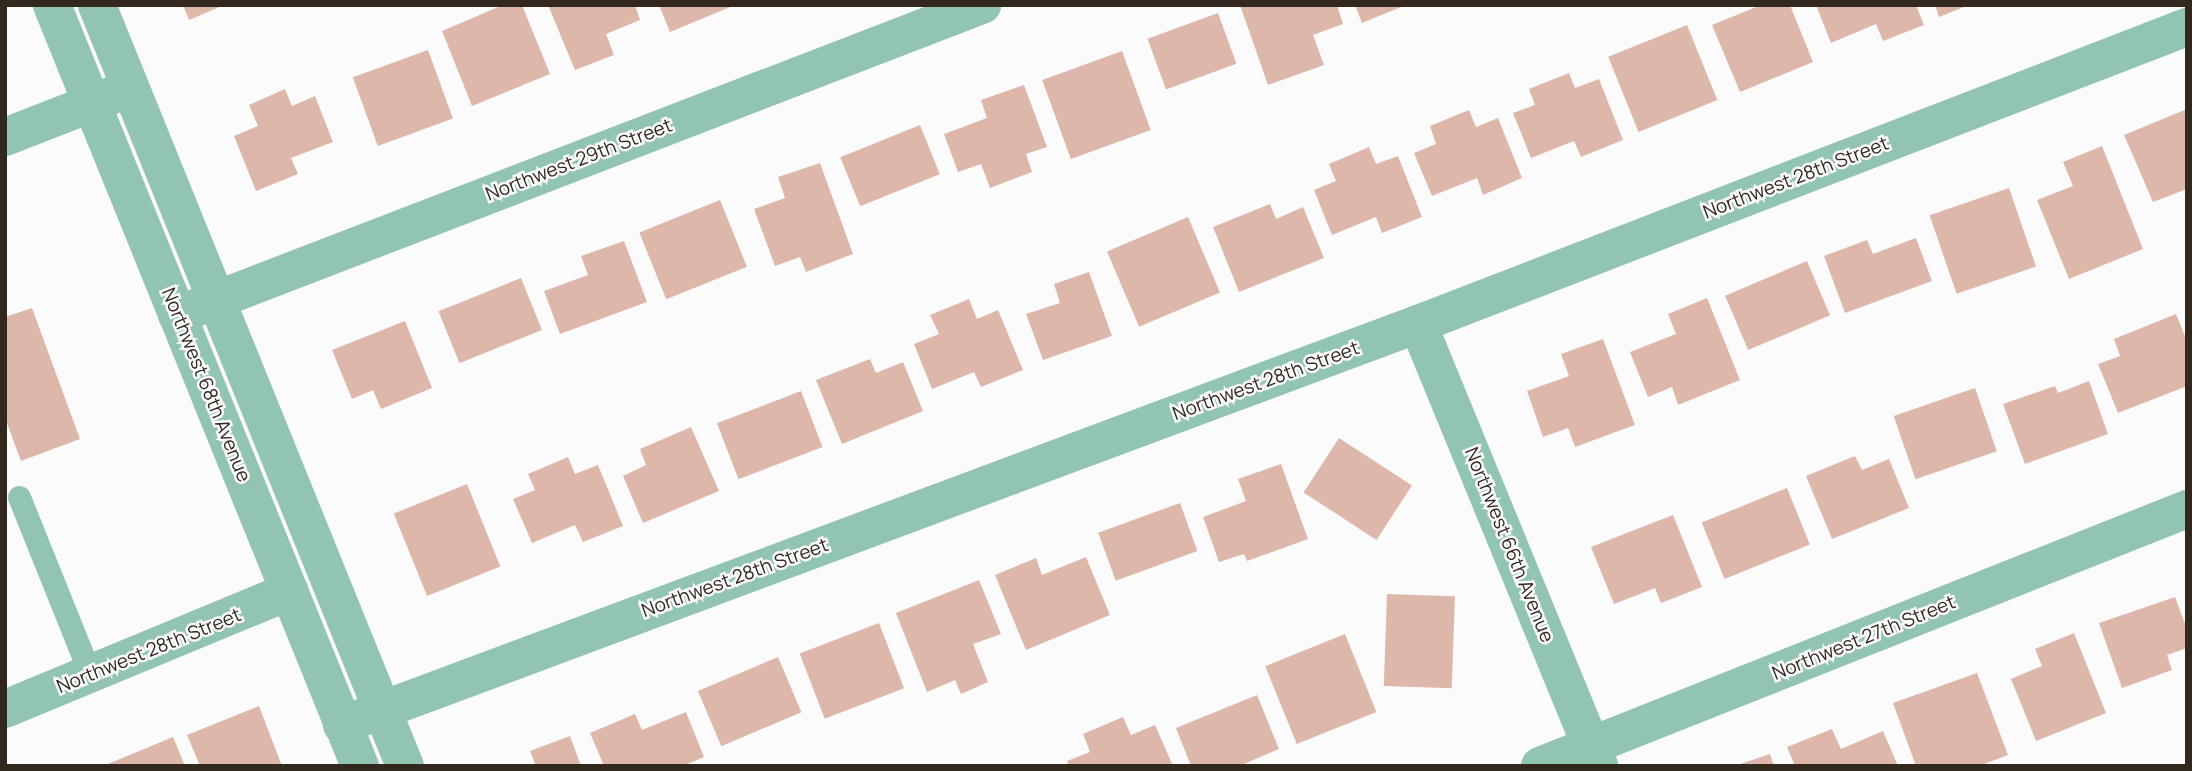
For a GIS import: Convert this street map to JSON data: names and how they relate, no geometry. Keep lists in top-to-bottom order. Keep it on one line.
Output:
{"streets":{"street":["Northwest 29th Street","Northwest 28th Street","Northwest 68th Avenue","Northwest 66th Avenue","Northwest 27th Street"]},"crossings":[["Northwest 29th Street","Northwest 68th Avenue"],["Northwest 28th Street","Northwest 68th Avenue"],["Northwest 28th Street","Northwest 66th Avenue"],["Northwest 66th Avenue","Northwest 27th Street"]]}
